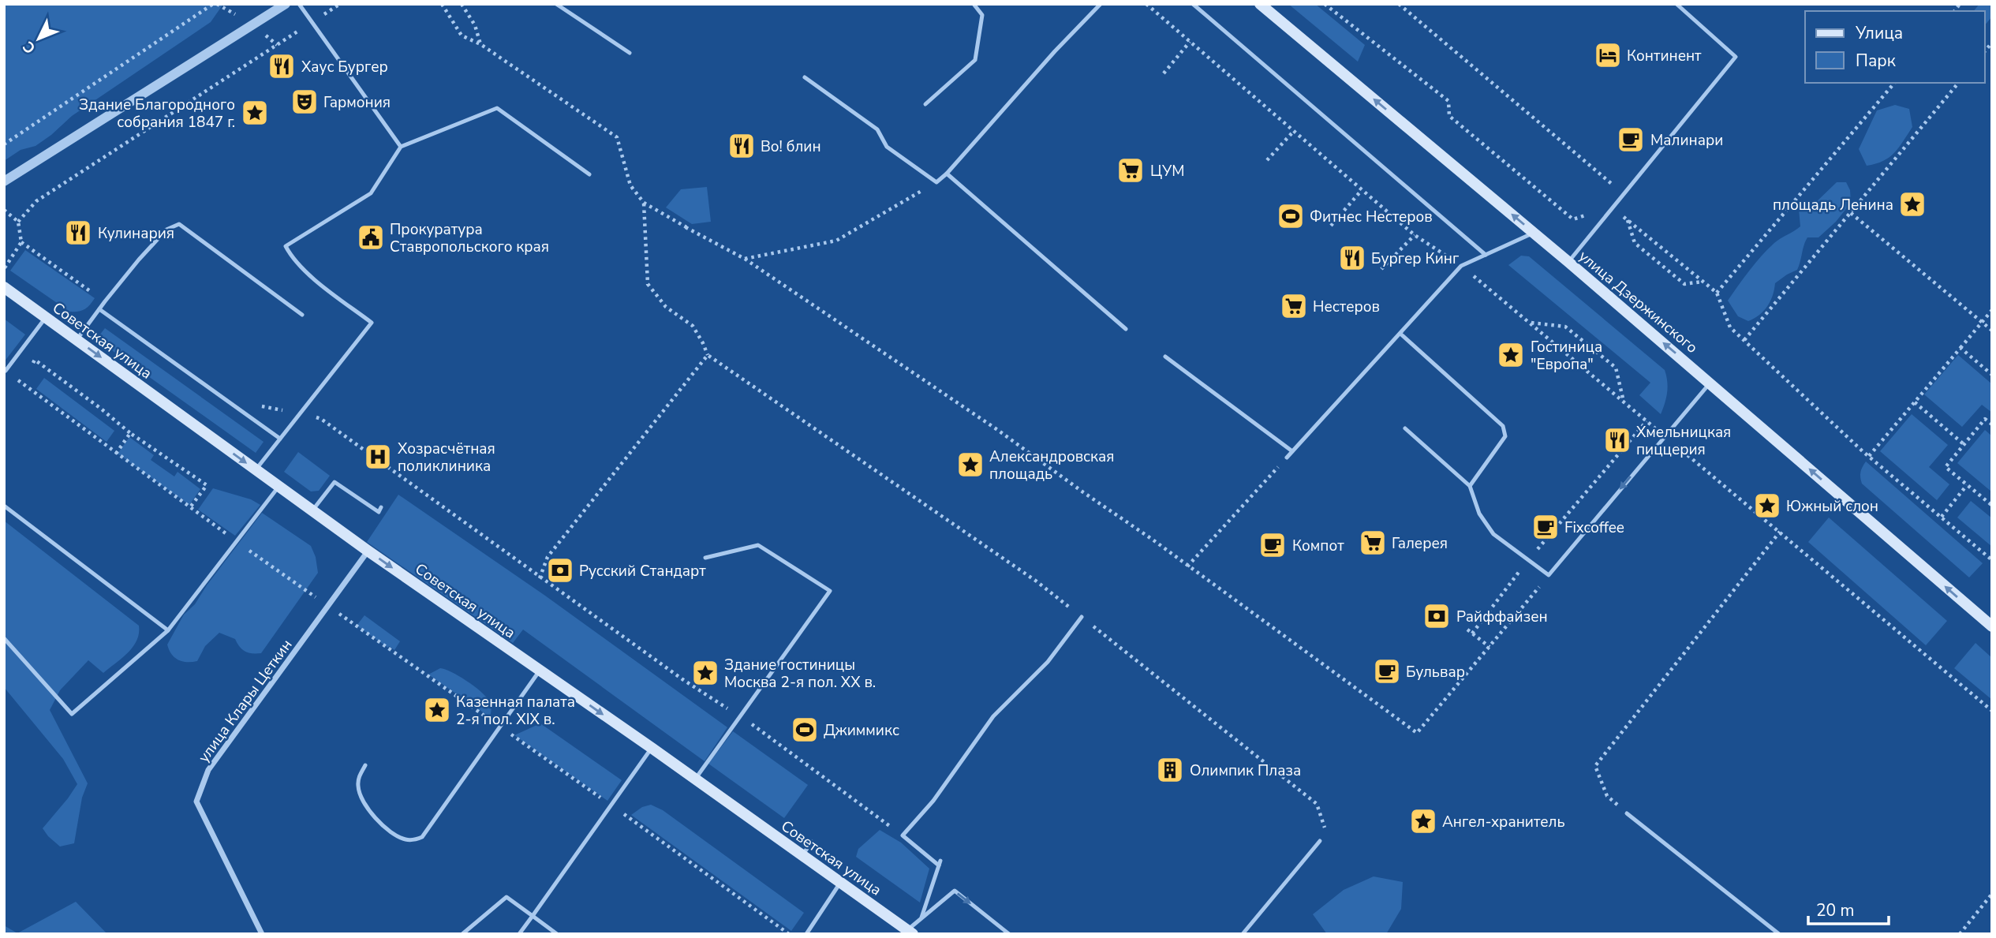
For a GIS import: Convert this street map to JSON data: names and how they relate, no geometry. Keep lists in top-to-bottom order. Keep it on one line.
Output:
{"streets":{"main road":["улица Дзержинского","Советская улица"],"street":["улица Клары Цеткин"]},"crossings":[["Советская улица","улица Клары Цеткин"]],"one_way":["улица Дзержинского","Советская улица"],"places":{"hotel":["Континент"],"restaurant":["Хаус Бургер","Во! блин","Кулинария","Бургер Кинг","Хмельницкая пиццерия"],"theatre":["Гармония"],"place":["Здание Благородного собрания 1847 г.","площадь Ленина","Гостиница \"Европа\"","Александровская площадь","Южный слон","Здание гостиницы Москва 2-я пол. ХХ в.","Казенная палата 2-я пол. XIX в.","Ангел-хранитель"],"cafe":["Малинари","Fixcoffee","Компот","Бульвар"],"supermarket":["ЦУМ","Нестеров","Галерея"],"sports":["Фитнес Нестеров","Джиммикс"],"public building":["Прокуратура Ставропольского края"],"hospital":["Хозрасчётная поликлиника"],"bank":["Русский Стандарт","Райффайзен"],"building":["Олимпик Плаза"]},"legend":["Улица","Парк"],"scale_bar":"20 m","north":"bottom left"}
